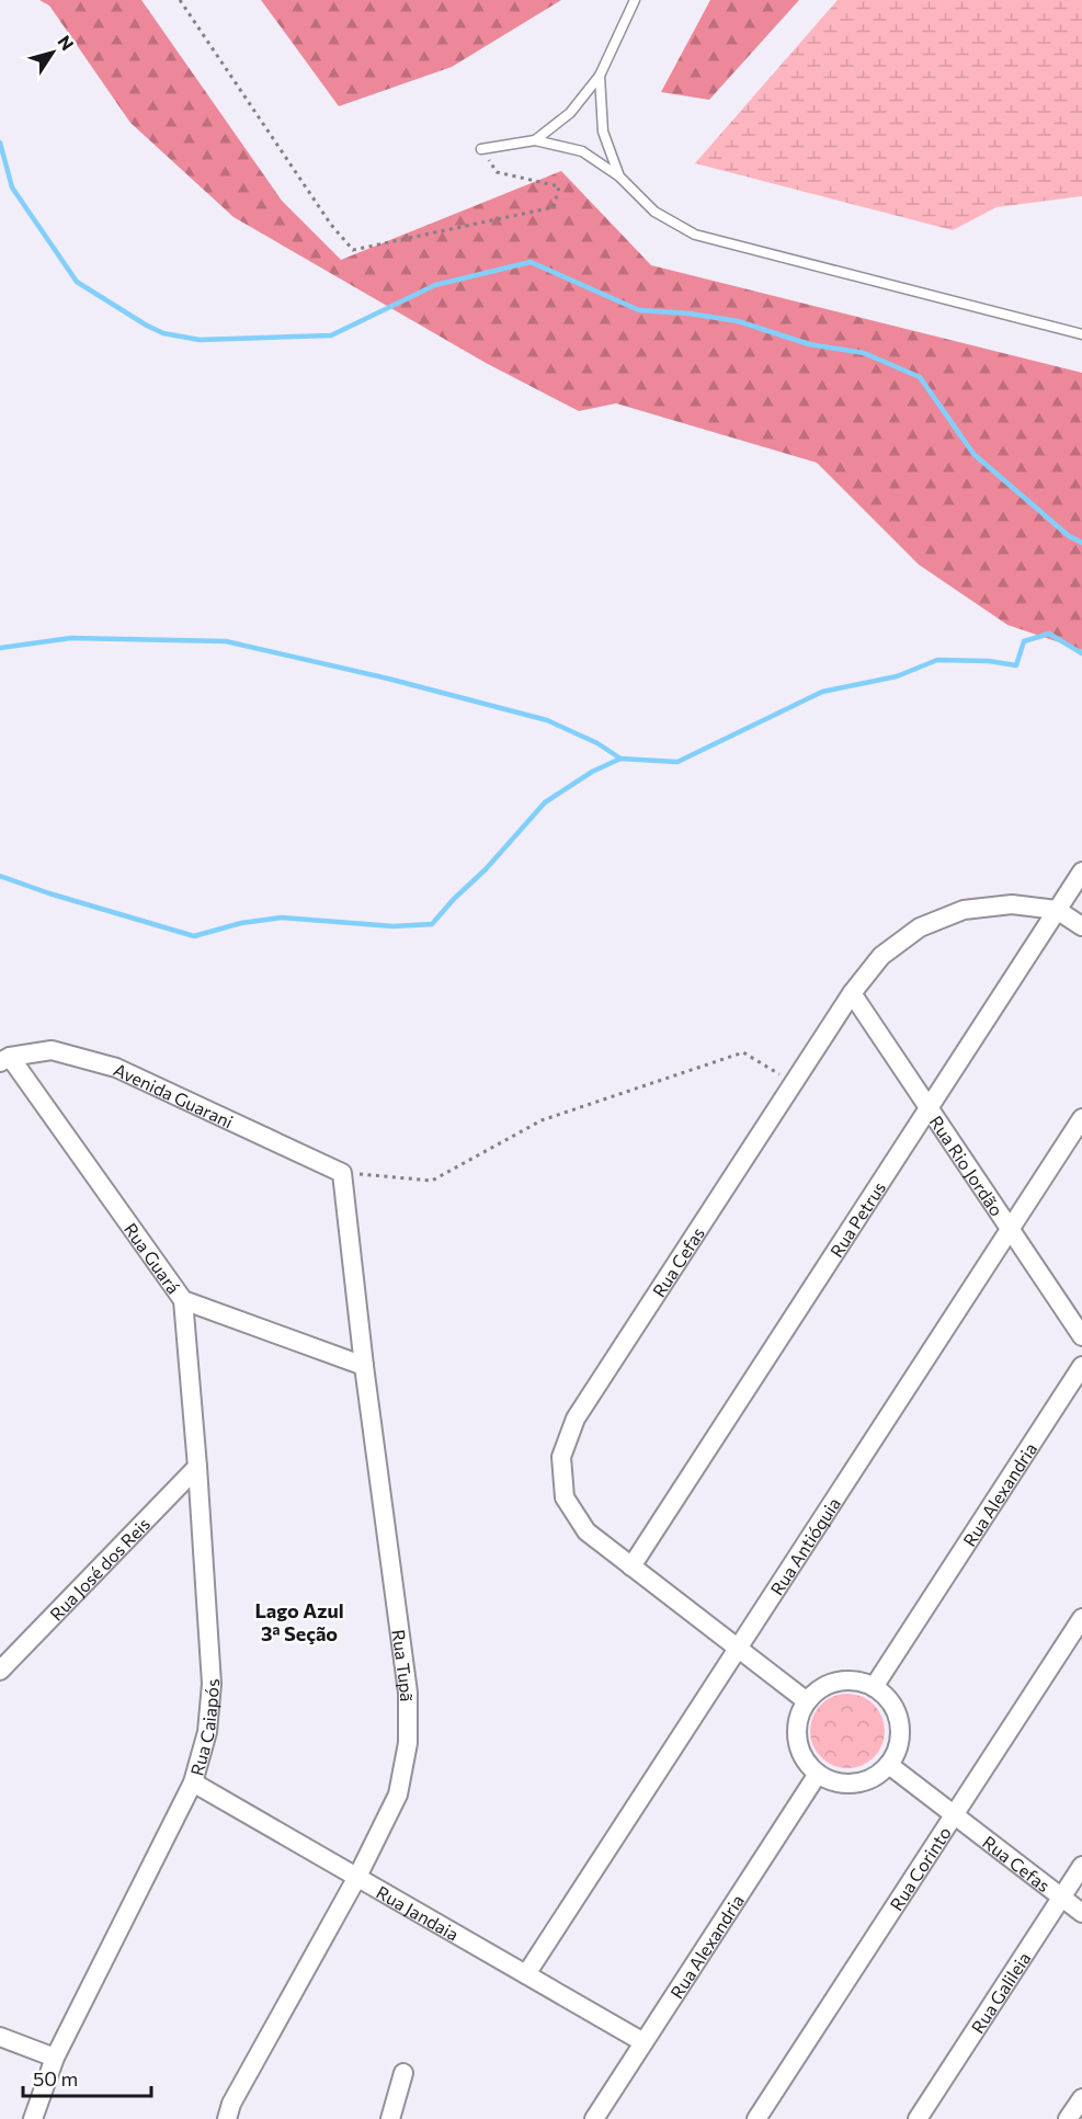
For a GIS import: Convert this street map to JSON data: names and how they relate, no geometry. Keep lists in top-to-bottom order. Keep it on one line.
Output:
{"streets":{"street":["Avenida Guarani","Rua Rio Jordão","Rua Petrus","Rua Guará","Rua Cefas","Rua Alexandria","Rua Antióquia","Rua José dos Reis","Rua Tupã","Rua Caiapós","Rua Corinto","Rua Jandaia","Rua Galileia"]},"crossings":[["Avenida Guarani","Rua Guará"],["Avenida Guarani","Rua Tupã"],["Rua Rio Jordão","Rua Petrus"],["Rua Rio Jordão","Rua Cefas"],["Rua Rio Jordão","Rua Antióquia"],["Rua Petrus","Rua Cefas"],["Rua Guará","Rua Tupã"],["Rua Guará","Rua Caiapós"],["Rua Cefas","Rua Alexandria"],["Rua Cefas","Rua Antióquia"],["Rua Cefas","Rua Corinto"],["Rua Cefas","Rua Galileia"],["Rua Alexandria","Rua Jandaia"],["Rua Antióquia","Rua Jandaia"],["Rua José dos Reis","Rua Caiapós"],["Rua Tupã","Rua Jandaia"],["Rua Caiapós","Rua Jandaia"]],"districts":["Lago Azul 3ª Seção"],"scale_bar":"50 m","north":"top right"}
